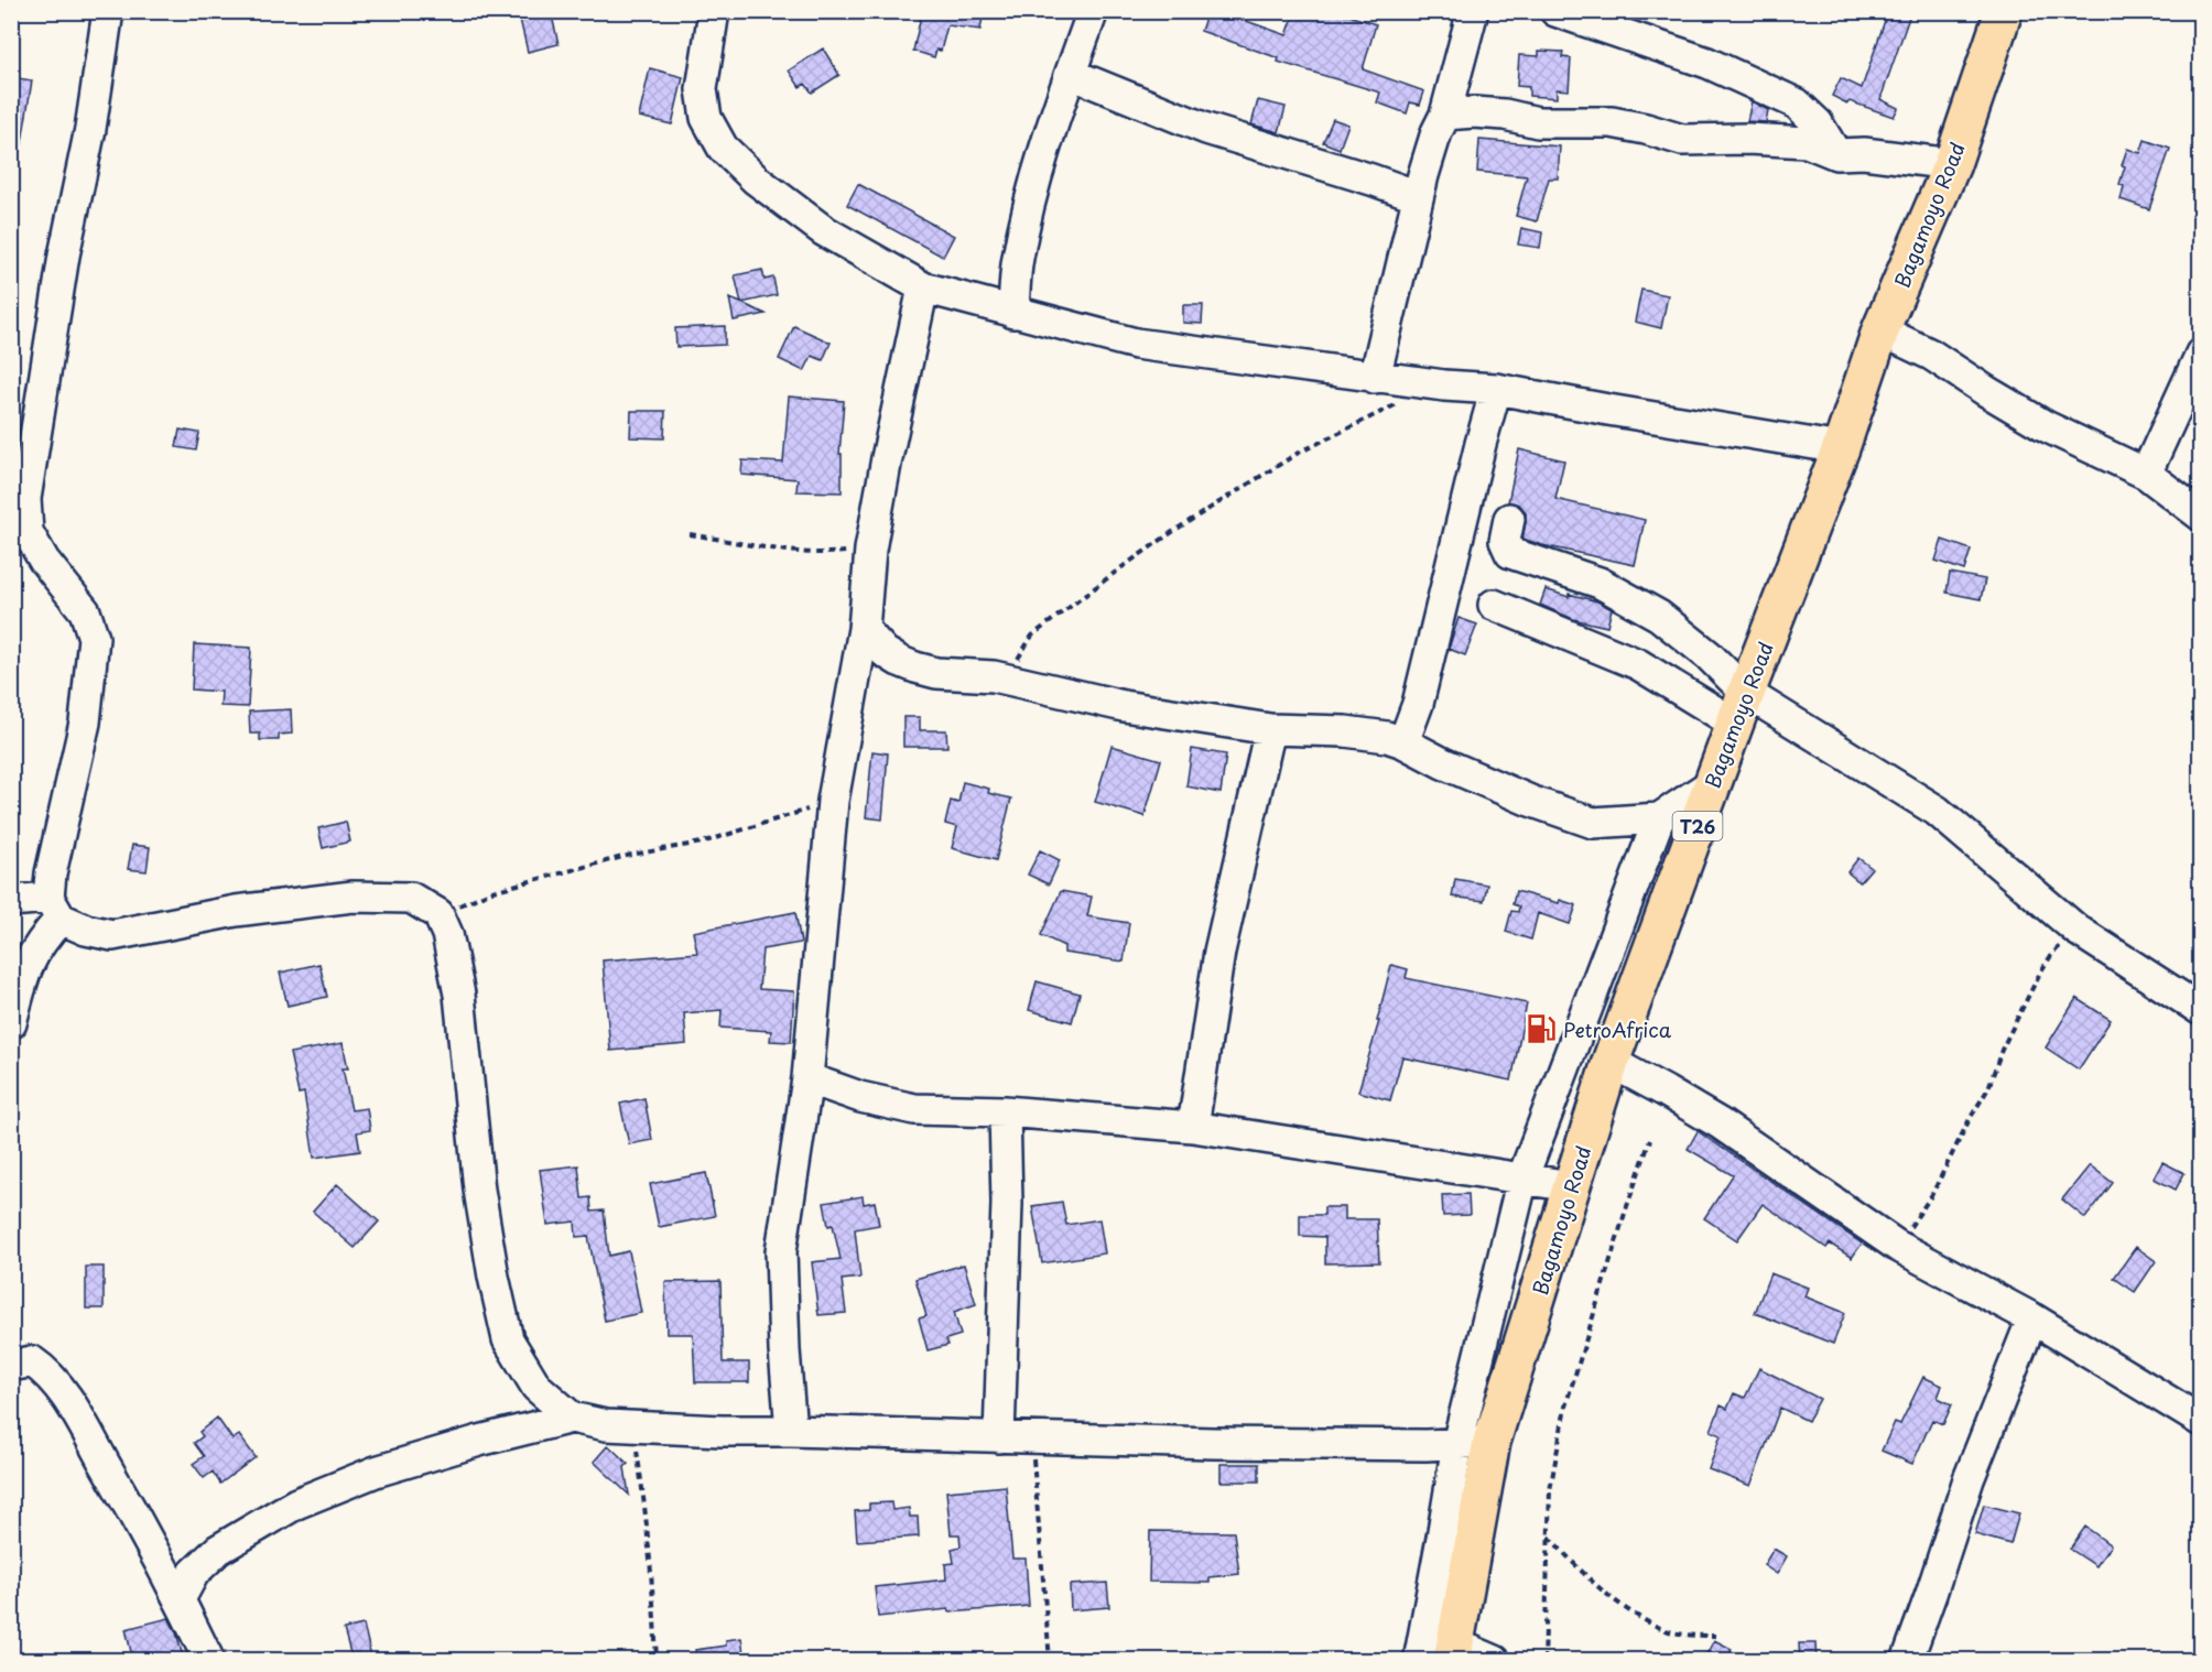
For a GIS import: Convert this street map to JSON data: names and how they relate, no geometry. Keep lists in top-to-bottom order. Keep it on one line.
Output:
{"streets":{"highway":["Bagamoyo Road","T26"]},"places":{"fuel station":["PetroAfrica"]}}
